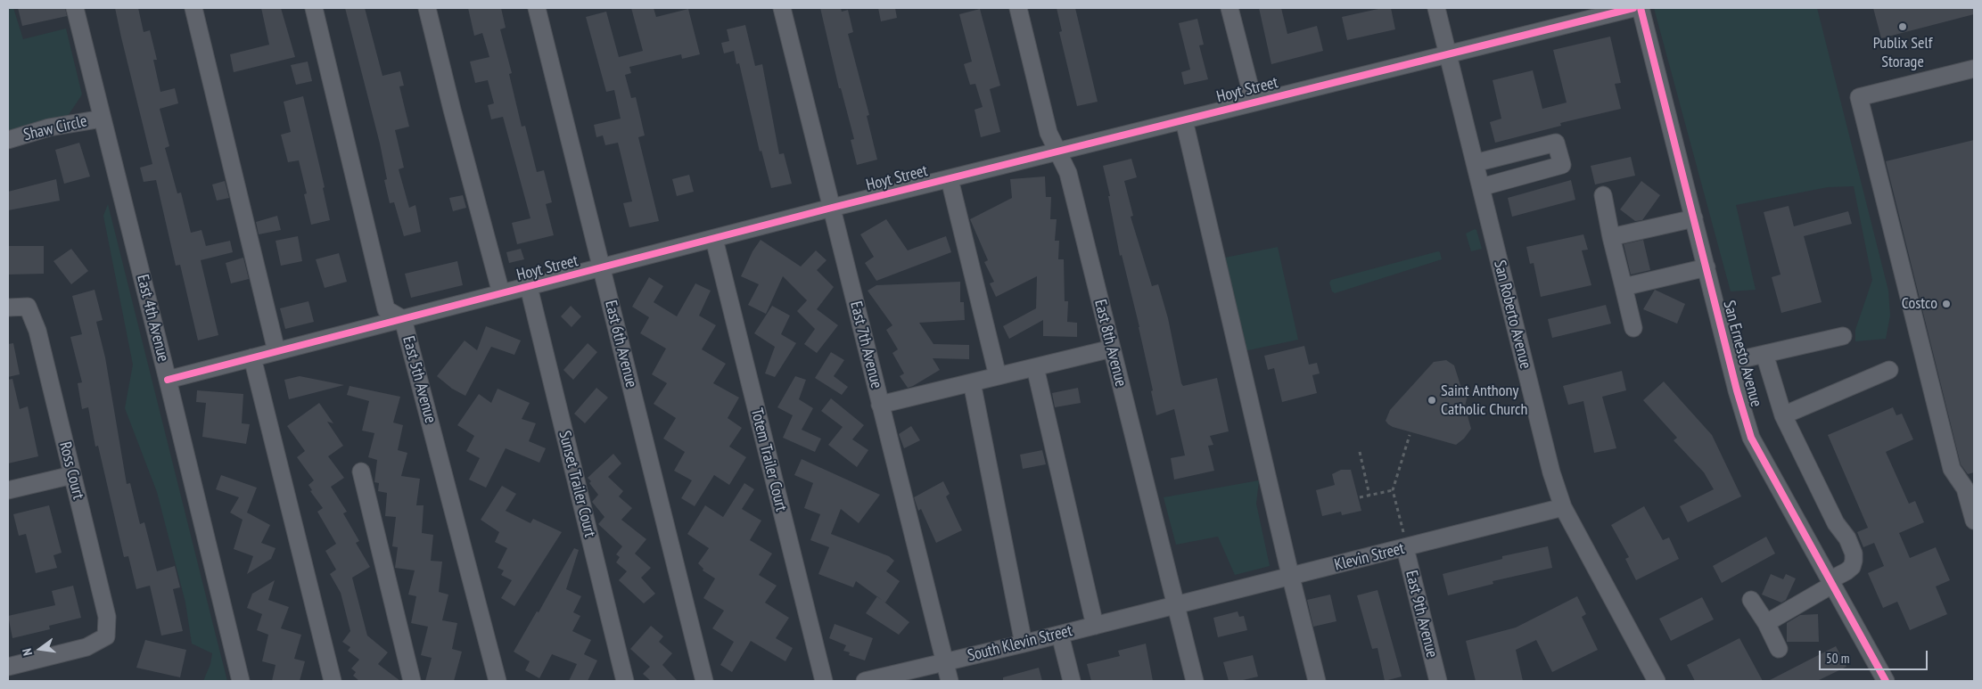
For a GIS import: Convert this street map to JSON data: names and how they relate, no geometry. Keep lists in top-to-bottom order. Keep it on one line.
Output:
{"streets":{"street":["Hoyt Street","Shaw Circle","San Roberto Avenue","East 4th Avenue","East 8th Avenue","East 6th Avenue","East 7th Avenue","San Ernesto Avenue","East 5th Avenue","Totem Trailer Court","Ross Court","Sunset Trailer Court","Klevin Street","East 9th Avenue","South Klevin Street"]},"crossings":[["Hoyt Street","San Roberto Avenue"],["Hoyt Street","East 4th Avenue"],["Hoyt Street","East 8th Avenue"],["Hoyt Street","East 6th Avenue"],["Hoyt Street","East 7th Avenue"],["Hoyt Street","East 5th Avenue"],["Hoyt Street","Totem Trailer Court"],["Hoyt Street","Sunset Trailer Court"],["Shaw Circle","East 4th Avenue"],["San Roberto Avenue","Klevin Street"],["East 8th Avenue","Klevin Street"],["East 8th Avenue","South Klevin Street"],["East 7th Avenue","South Klevin Street"],["Klevin Street","East 9th Avenue"],["Klevin Street","South Klevin Street"]],"places":["Publix Self Storage","Costco","Saint Anthony Catholic Church"],"scale_bar":"50 m","north":"left"}
